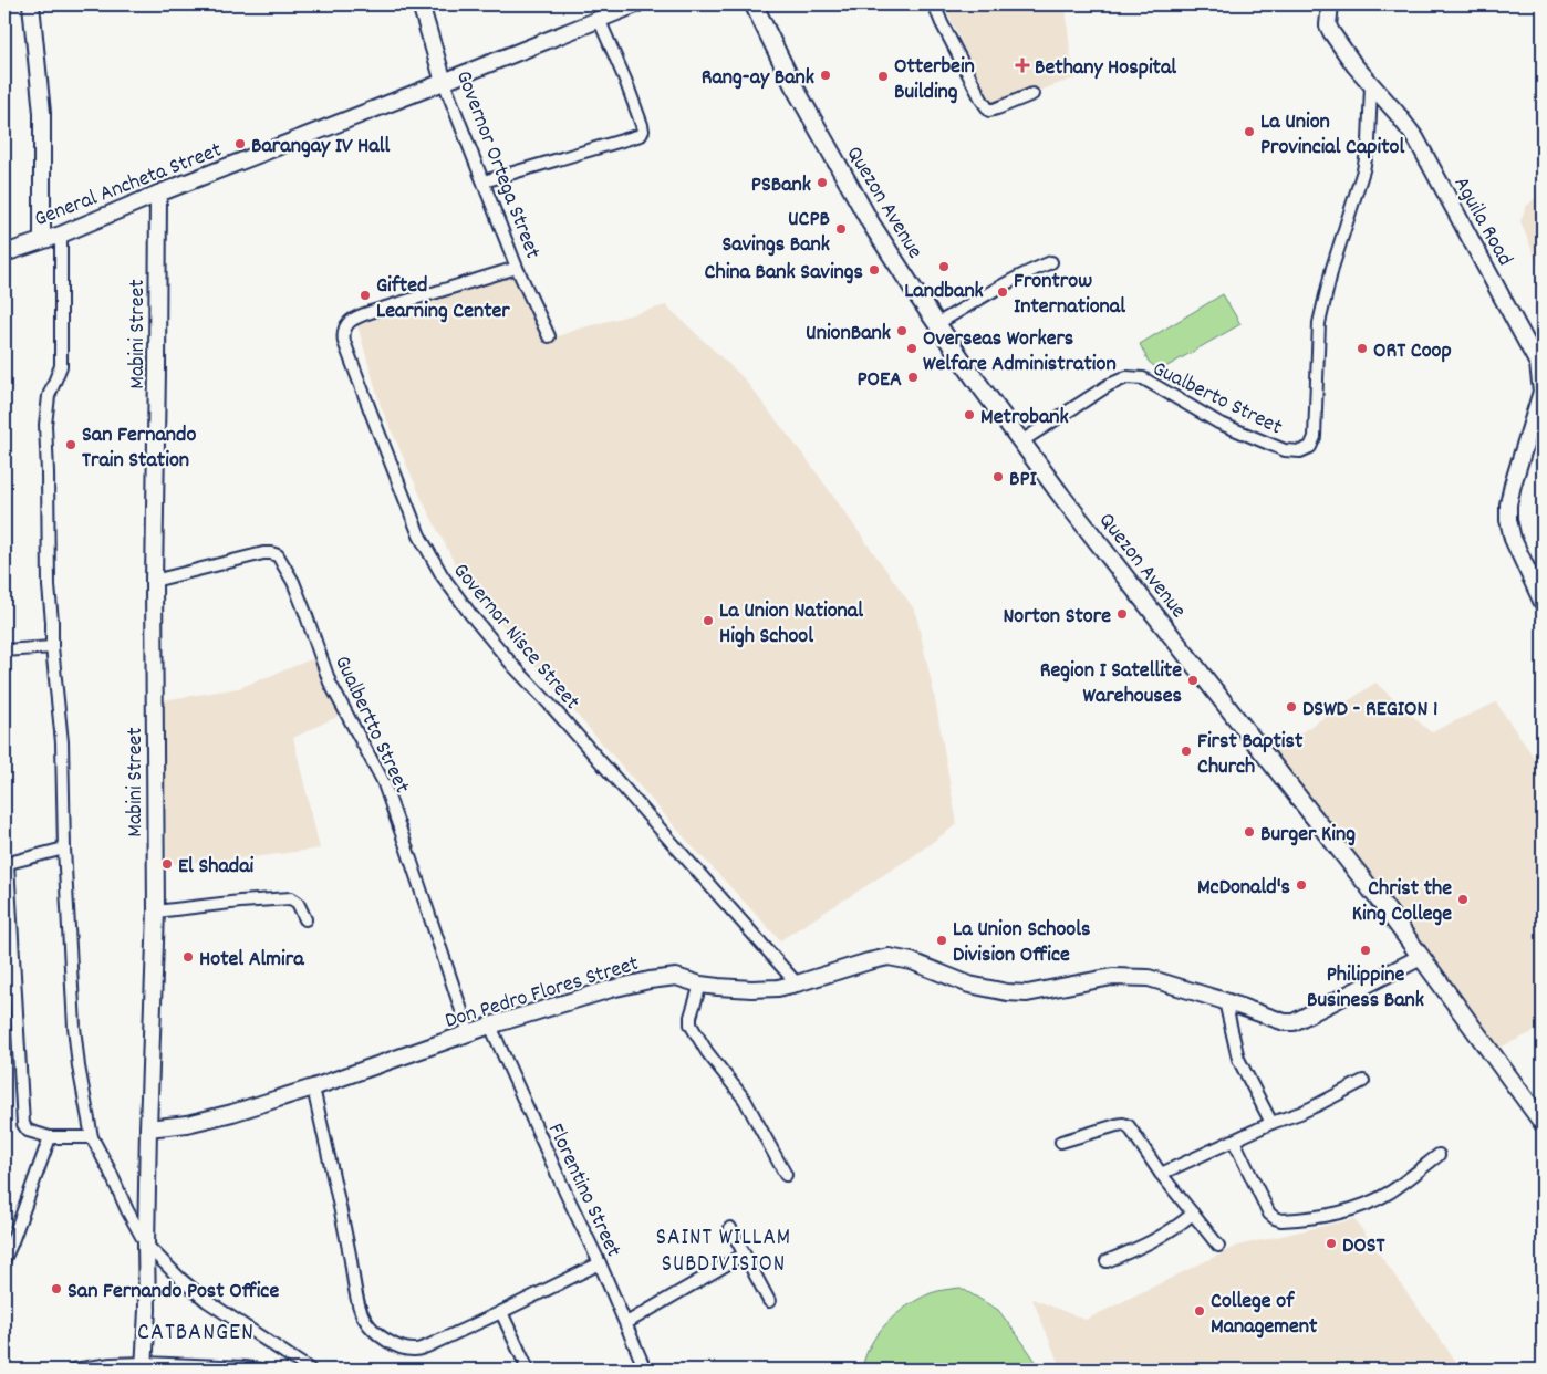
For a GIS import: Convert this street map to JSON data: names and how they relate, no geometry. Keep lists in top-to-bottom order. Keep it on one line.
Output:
{"streets":{"main road":["Quezon Avenue"],"street":["Governor Ortega Street","General Ancheta Street","Aguila Road","Mabini Street","Gualberto Street","Governor Nisce Street","Gualbertto Street","Don Pedro Flores Street","Florentino Street"]},"crossings":[["Governor Ortega Street","General Ancheta Street"],["Governor Ortega Street","Governor Nisce Street"],["General Ancheta Street","Mabini Street"],["Quezon Avenue","Gualberto Street"],["Quezon Avenue","Don Pedro Flores Street"],["Aguila Road","Gualberto Street"],["Mabini Street","Gualbertto Street"],["Mabini Street","Don Pedro Flores Street"],["Governor Nisce Street","Don Pedro Flores Street"],["Gualbertto Street","Don Pedro Flores Street"],["Don Pedro Flores Street","Florentino Street"]],"districts":["SAINT WILLAM SUBDIVISION","CATBANGEN"],"places":{"health":["Bethany Hospital"],"other":["Rang-ay Bank","Otterbein Building","La Union Provincial Capitol","Barangay IV Hall","PSBank","UCPB Savings Bank","Landbank","China Bank Savings","Frontrow International","Gifted Learning Center","UnionBank","Overseas Workers Welfare Administration","ORT Coop","POEA","Metrobank","San Fernando Train Station","BPI","Norton Store","La Union National High School","Region I Satellite Warehouses","DSWD - REGION 1","First Baptist Church","Burger King","El Shadai","McDonald's","Christ the King College","La Union Schools Division Office","Philippine Business Bank","Hotel Almira","DOST","San Fernando Post Office","College of Management"]}}
